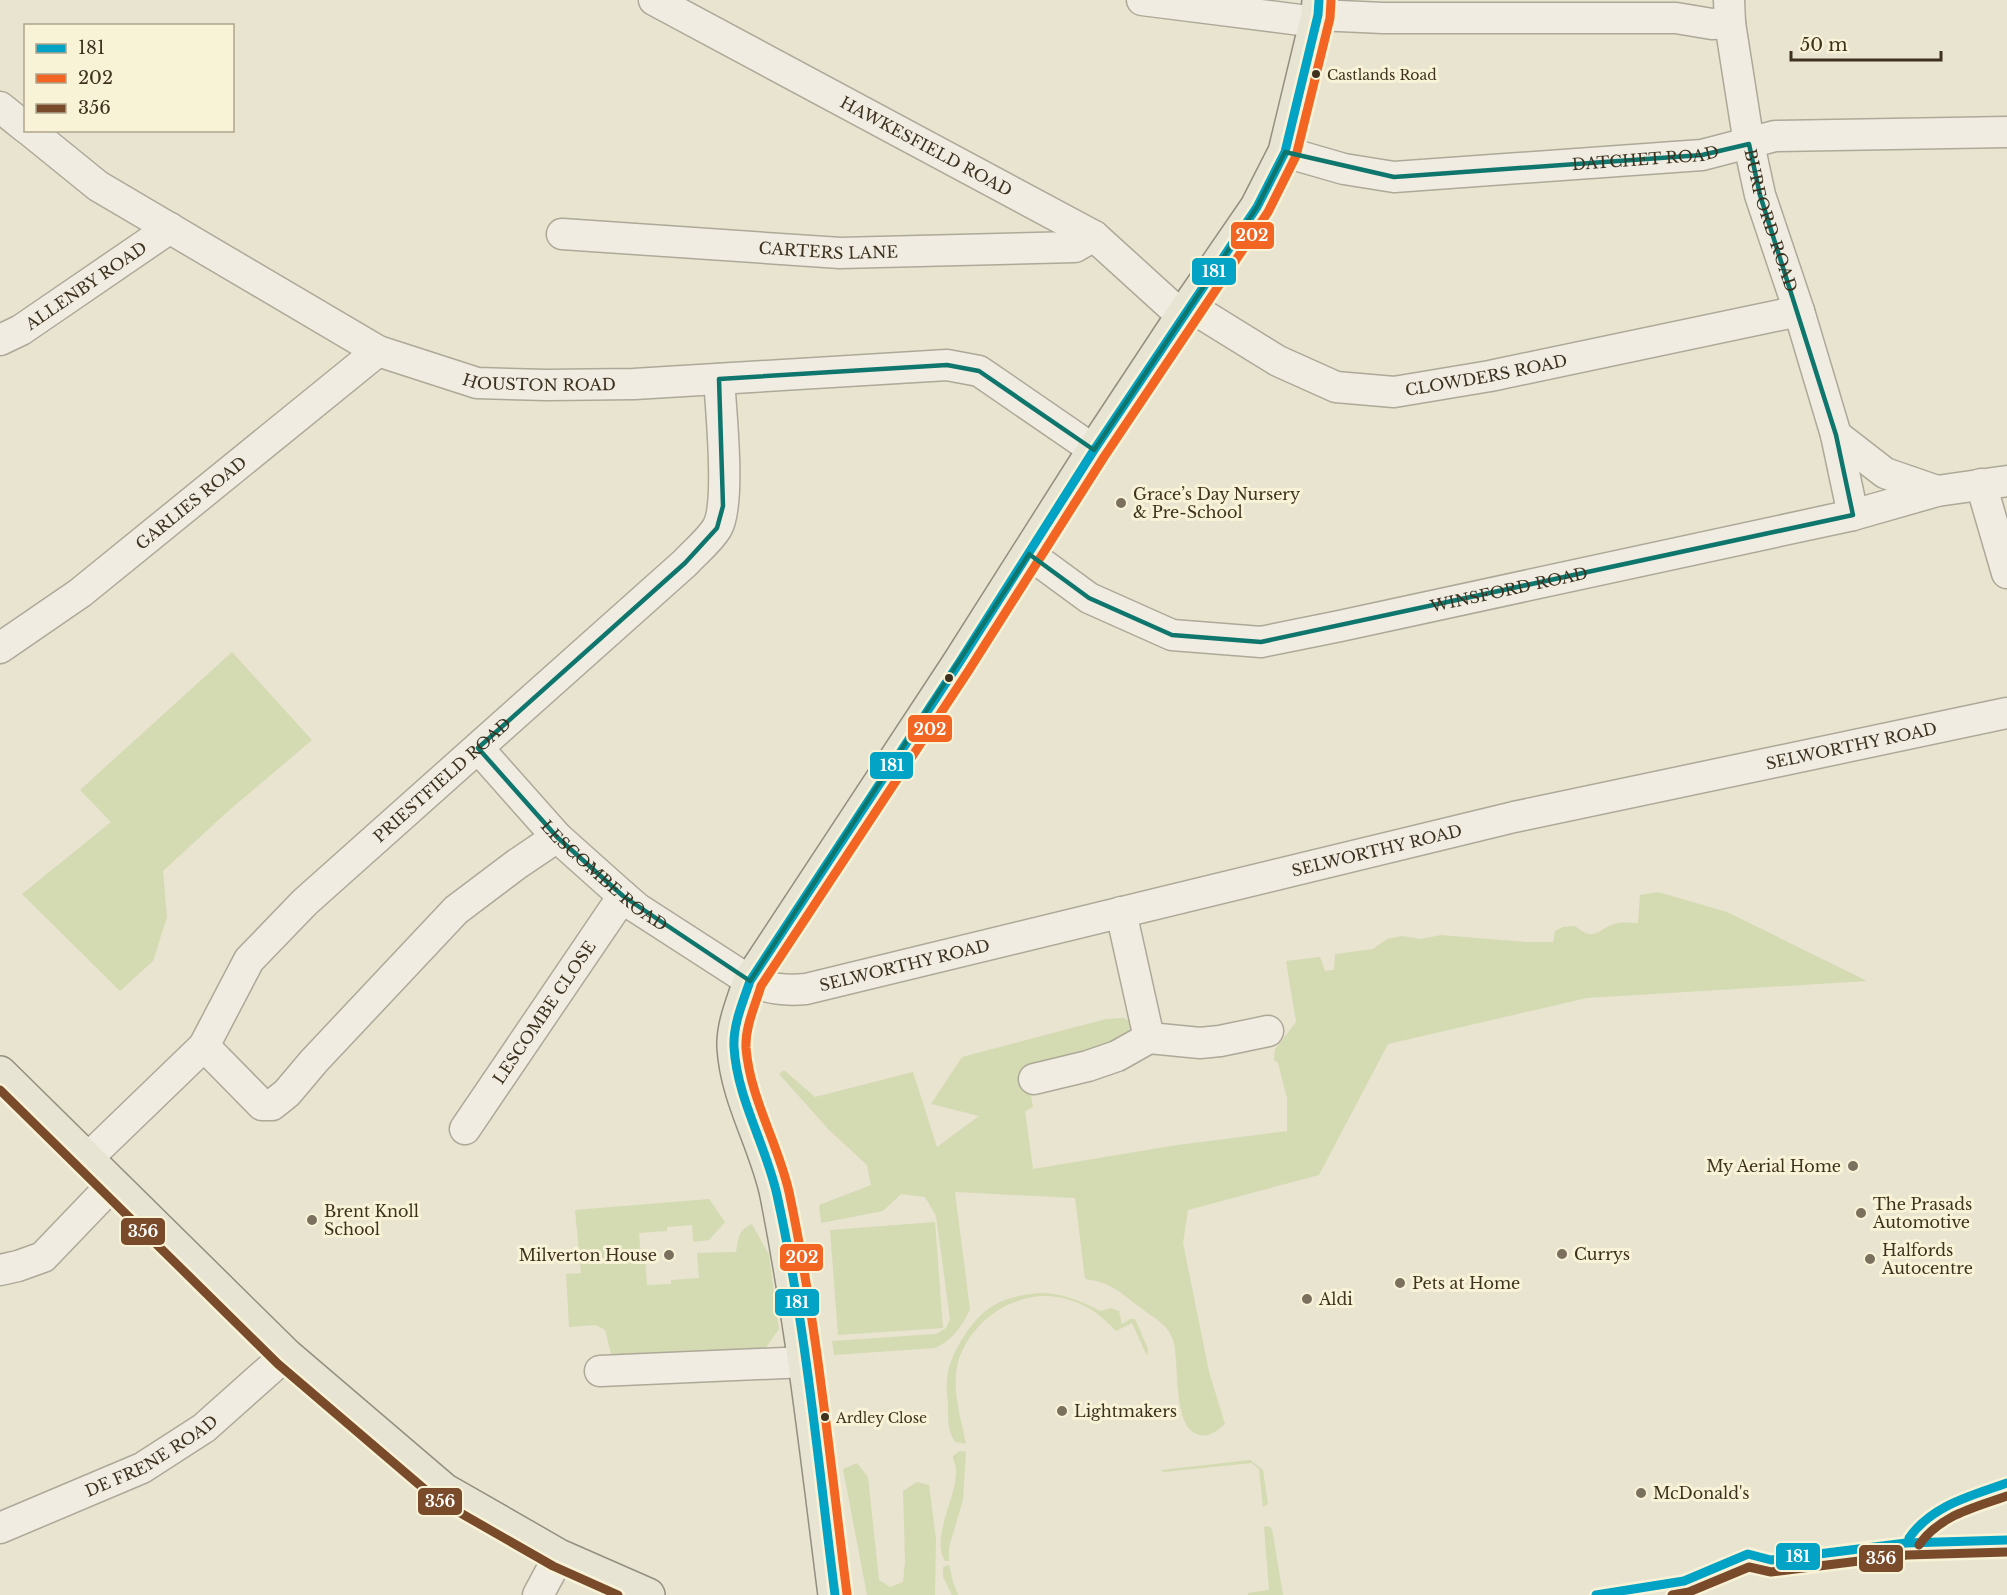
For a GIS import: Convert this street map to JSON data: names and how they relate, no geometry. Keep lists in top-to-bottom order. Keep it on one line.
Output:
{"streets":{"street":["HAWKESFIELD ROAD","DATCHET ROAD","BURFORD ROAD","CARTERS LANE","ALLENBY ROAD","CLOWDERS ROAD","HOUSTON ROAD","GARLIES ROAD","WINSFORD ROAD","SELWORTHY ROAD","PRIESTFIELD ROAD","LESCOMBE ROAD","LESCOMBE CLOSE","DE FRENE ROAD"]},"crossings":[["HAWKESFIELD ROAD","CARTERS LANE"],["HAWKESFIELD ROAD","CLOWDERS ROAD"],["DATCHET ROAD","BURFORD ROAD"],["BURFORD ROAD","CLOWDERS ROAD"],["BURFORD ROAD","WINSFORD ROAD"],["ALLENBY ROAD","HOUSTON ROAD"],["HOUSTON ROAD","GARLIES ROAD"],["HOUSTON ROAD","PRIESTFIELD ROAD"],["SELWORTHY ROAD","LESCOMBE ROAD"],["PRIESTFIELD ROAD","LESCOMBE ROAD"],["LESCOMBE ROAD","LESCOMBE CLOSE"]],"places":["Castlands Road","Grace’s Day Nursery & Pre-School","My Aerial Home","The Prasads Automotive","Brent Knoll School","Currys","Milverton House","Halfords Autocentre","Pets at Home","Aldi","Lightmakers","Ardley Close","McDonald's"],"lines":["transit line 181","transit line 202","transit line 356"],"legend":["181","202","356"],"scale_bar":"50 m"}
